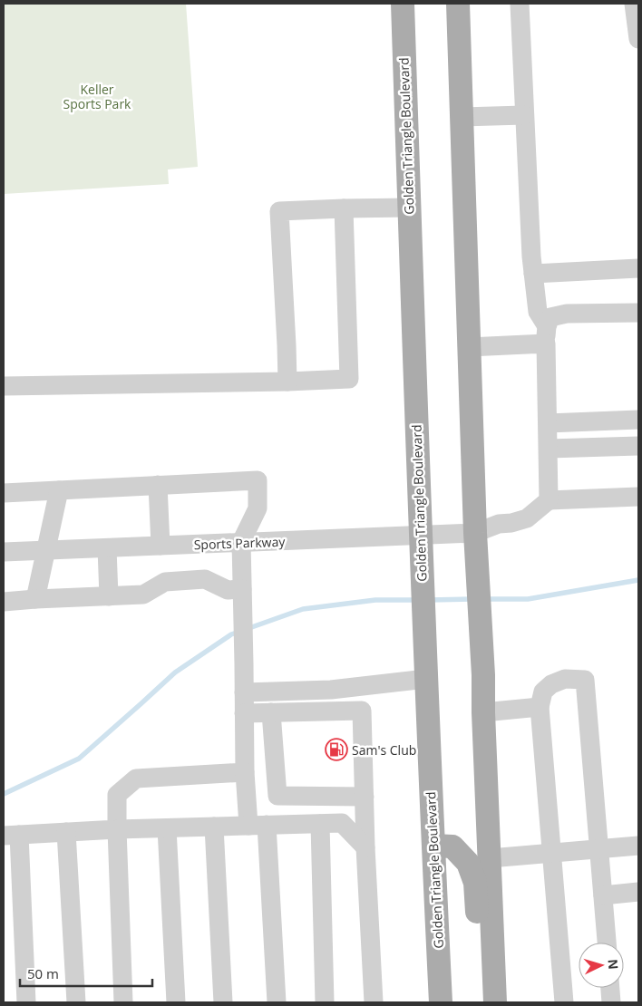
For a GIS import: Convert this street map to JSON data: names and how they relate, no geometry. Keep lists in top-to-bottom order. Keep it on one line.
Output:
{"streets":{"main road":["Golden Triangle Boulevard"],"street":["Sports Parkway"]},"crossings":[["Golden Triangle Boulevard","Sports Parkway"]],"parks":["Keller Sports Park"],"places":{"fuel station":["Sam's Club"]},"scale_bar":"50 m","north":"right"}
